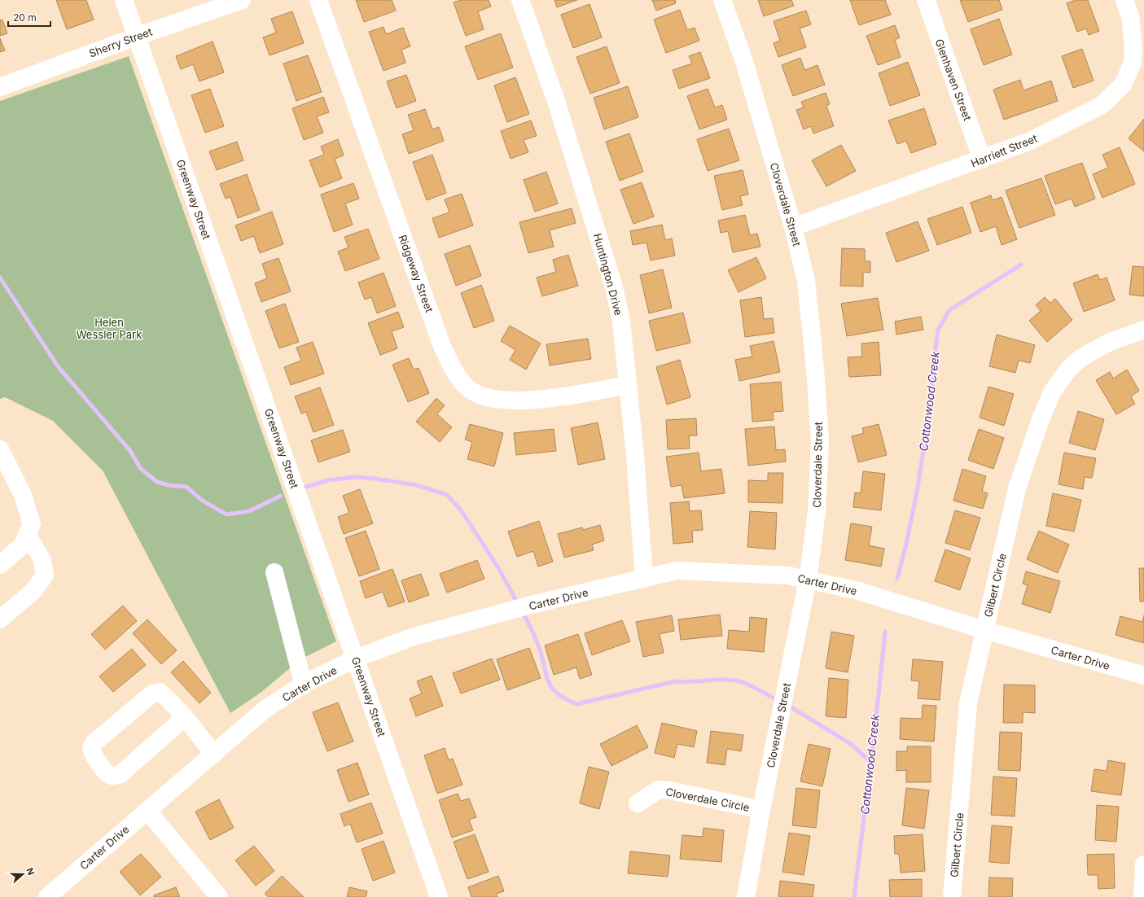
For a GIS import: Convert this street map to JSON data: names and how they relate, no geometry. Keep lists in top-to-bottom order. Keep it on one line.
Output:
{"streets":{"street":["Sherry Street","Glenhaven Street","Harriett Street","Greenway Street","Cloverdale Street","Ridgeway Street","Huntington Drive","Carter Drive","Gilbert Circle","Cloverdale Circle"]},"crossings":[["Sherry Street","Greenway Street"],["Glenhaven Street","Harriett Street"],["Harriett Street","Cloverdale Street"],["Greenway Street","Carter Drive"],["Cloverdale Street","Carter Drive"],["Cloverdale Street","Cloverdale Circle"],["Ridgeway Street","Huntington Drive"],["Huntington Drive","Carter Drive"],["Carter Drive","Gilbert Circle"]],"water":["Cottonwood Creek"],"parks":["Helen Wessler Park"],"scale_bar":"20 m","north":"right"}
